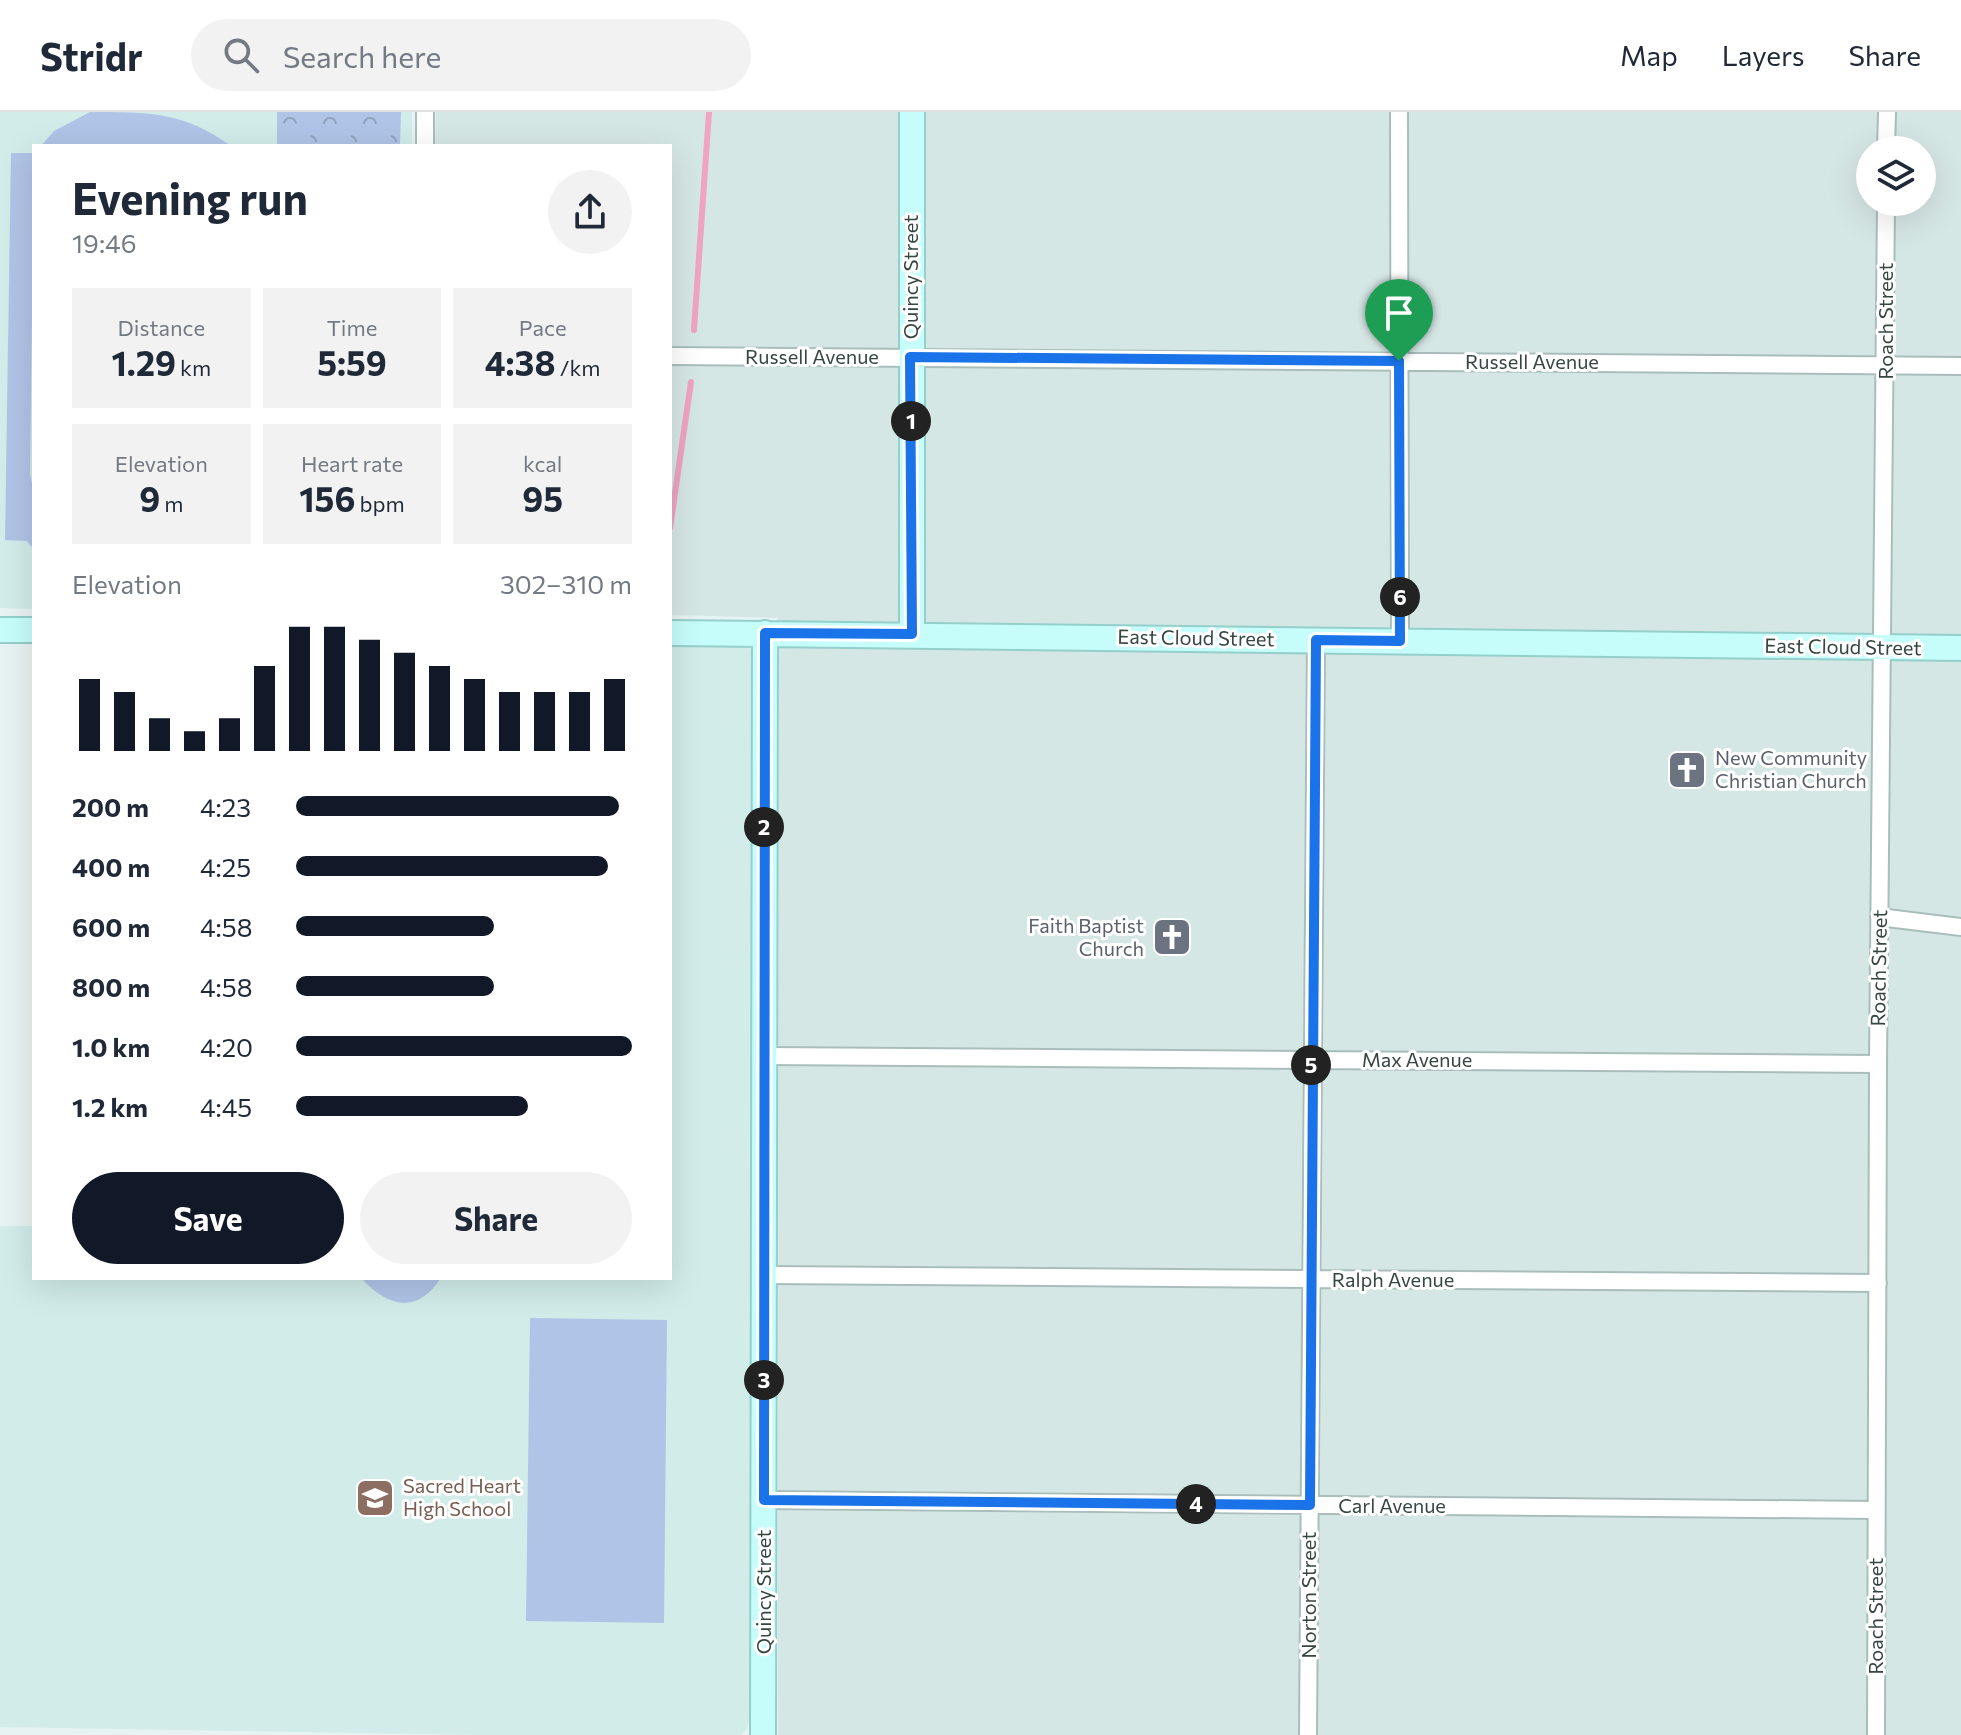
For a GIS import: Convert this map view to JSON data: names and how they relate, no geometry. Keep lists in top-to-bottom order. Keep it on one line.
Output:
{"streets":{"street":["Quincy Street","Roach Street","Russell Avenue","East Cloud Street","Max Avenue","Ralph Avenue","Carl Avenue","Norton Street"]},"crossings":[["Quincy Street","Russell Avenue"],["Quincy Street","East Cloud Street"],["Quincy Street","Max Avenue"],["Quincy Street","Ralph Avenue"],["Quincy Street","Carl Avenue"],["Roach Street","Russell Avenue"],["Roach Street","East Cloud Street"],["Roach Street","Max Avenue"],["Roach Street","Ralph Avenue"],["Roach Street","Carl Avenue"],["East Cloud Street","Norton Street"],["Max Avenue","Norton Street"],["Ralph Avenue","Norton Street"],["Carl Avenue","Norton Street"]],"places":{"church":["New Community Christian Church","Faith Baptist Church"],"school or university":["Sacred Heart High School"]},"page":{"header":"Stridr","search":"Search here","nav":["Map","Layers","Share"],"heading":["Evening run","19:46"],"stats":[["Distance","1.29 km"],["Time","5:59"],["Pace","4:38 /km"],["Elevation","9 m"],["Heart rate","156 bpm"],["kcal","95"]],"pins":["1","6","2","5","3","4"],"chart":["Elevation","302–310 m"],"list":[{"name":"200 m","note":"4:23"},{"name":"400 m","note":"4:25"},{"name":"600 m","note":"4:58"},{"name":"800 m","note":"4:58"},{"name":"1.0 km","note":"4:20"},{"name":"1.2 km","note":"4:45"}],"buttons":["Save","Share"]}}
